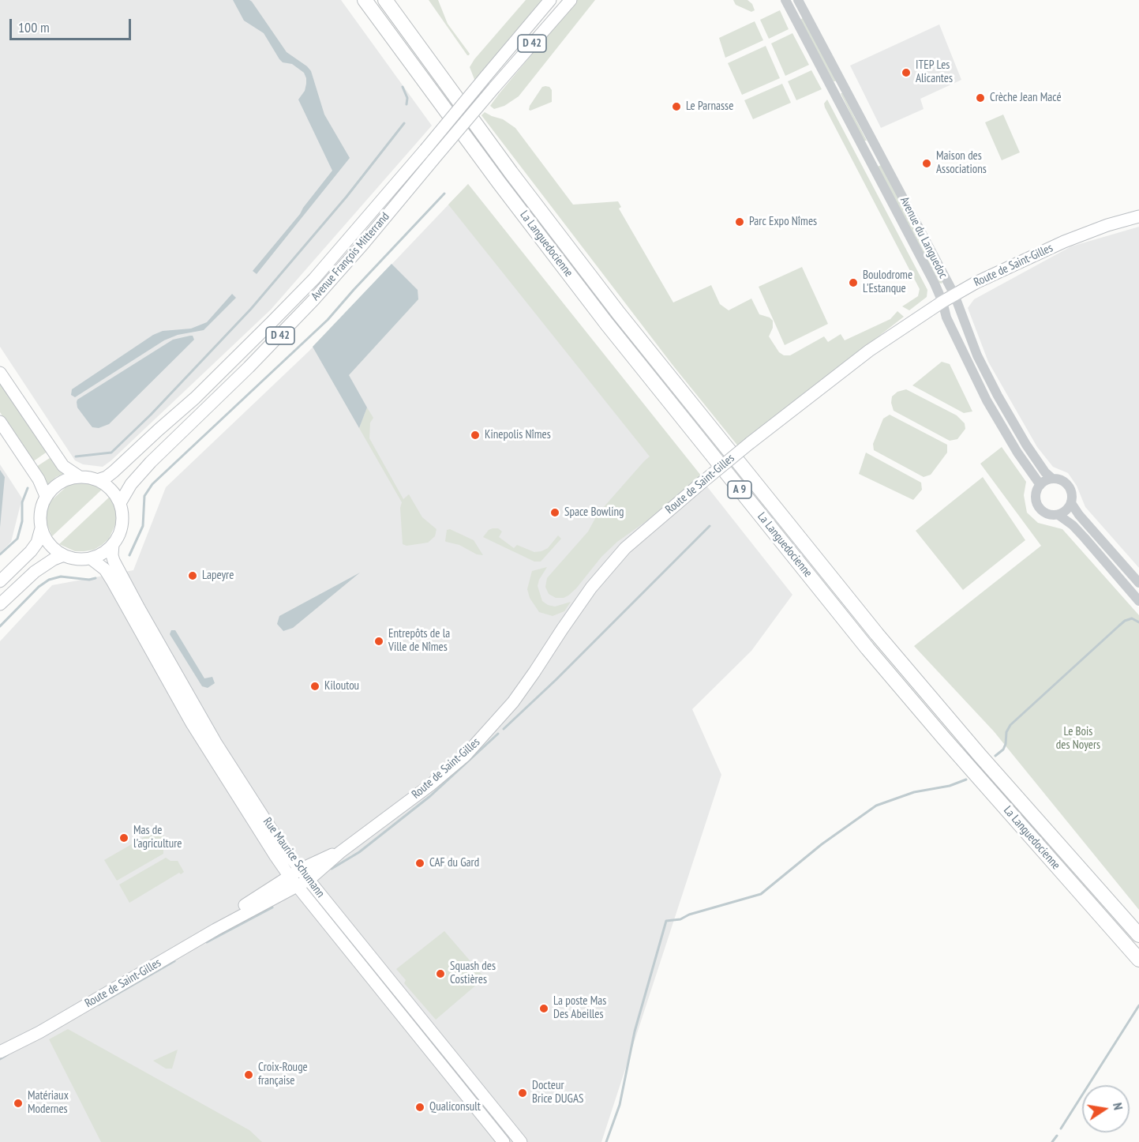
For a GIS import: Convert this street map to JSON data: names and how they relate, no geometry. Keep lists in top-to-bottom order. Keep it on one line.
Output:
{"streets":{"highway":["La Languedocienne","A 9"],"main road":["D 42","Avenue François Mitterrand","Route de Saint-Gilles","Rue Maurice Schumann"],"street":["Avenue du Languedoc"]},"crossings":[["Avenue du Languedoc","Route de Saint-Gilles"],["Avenue François Mitterrand","Rue Maurice Schumann"],["Route de Saint-Gilles","Rue Maurice Schumann"]],"parks":["Le Bois des Noyers"],"places":["ITEP Les Alicantes","Crèche Jean Macé","Le Parnasse","Maison des Associations","Parc Expo Nîmes","Boulodrome L'Estanque","Kinepolis Nîmes","Space Bowling","Lapeyre","Entrepôts de la Ville de Nîmes","Kiloutou","Mas de l'agriculture","CAF du Gard","Squash des Costières","La poste Mas Des Abeilles","Croix-Rouge française","Docteur Brice DUGAS","Matériaux Modernes","Qualiconsult"],"scale_bar":"100 m","north":"right"}
